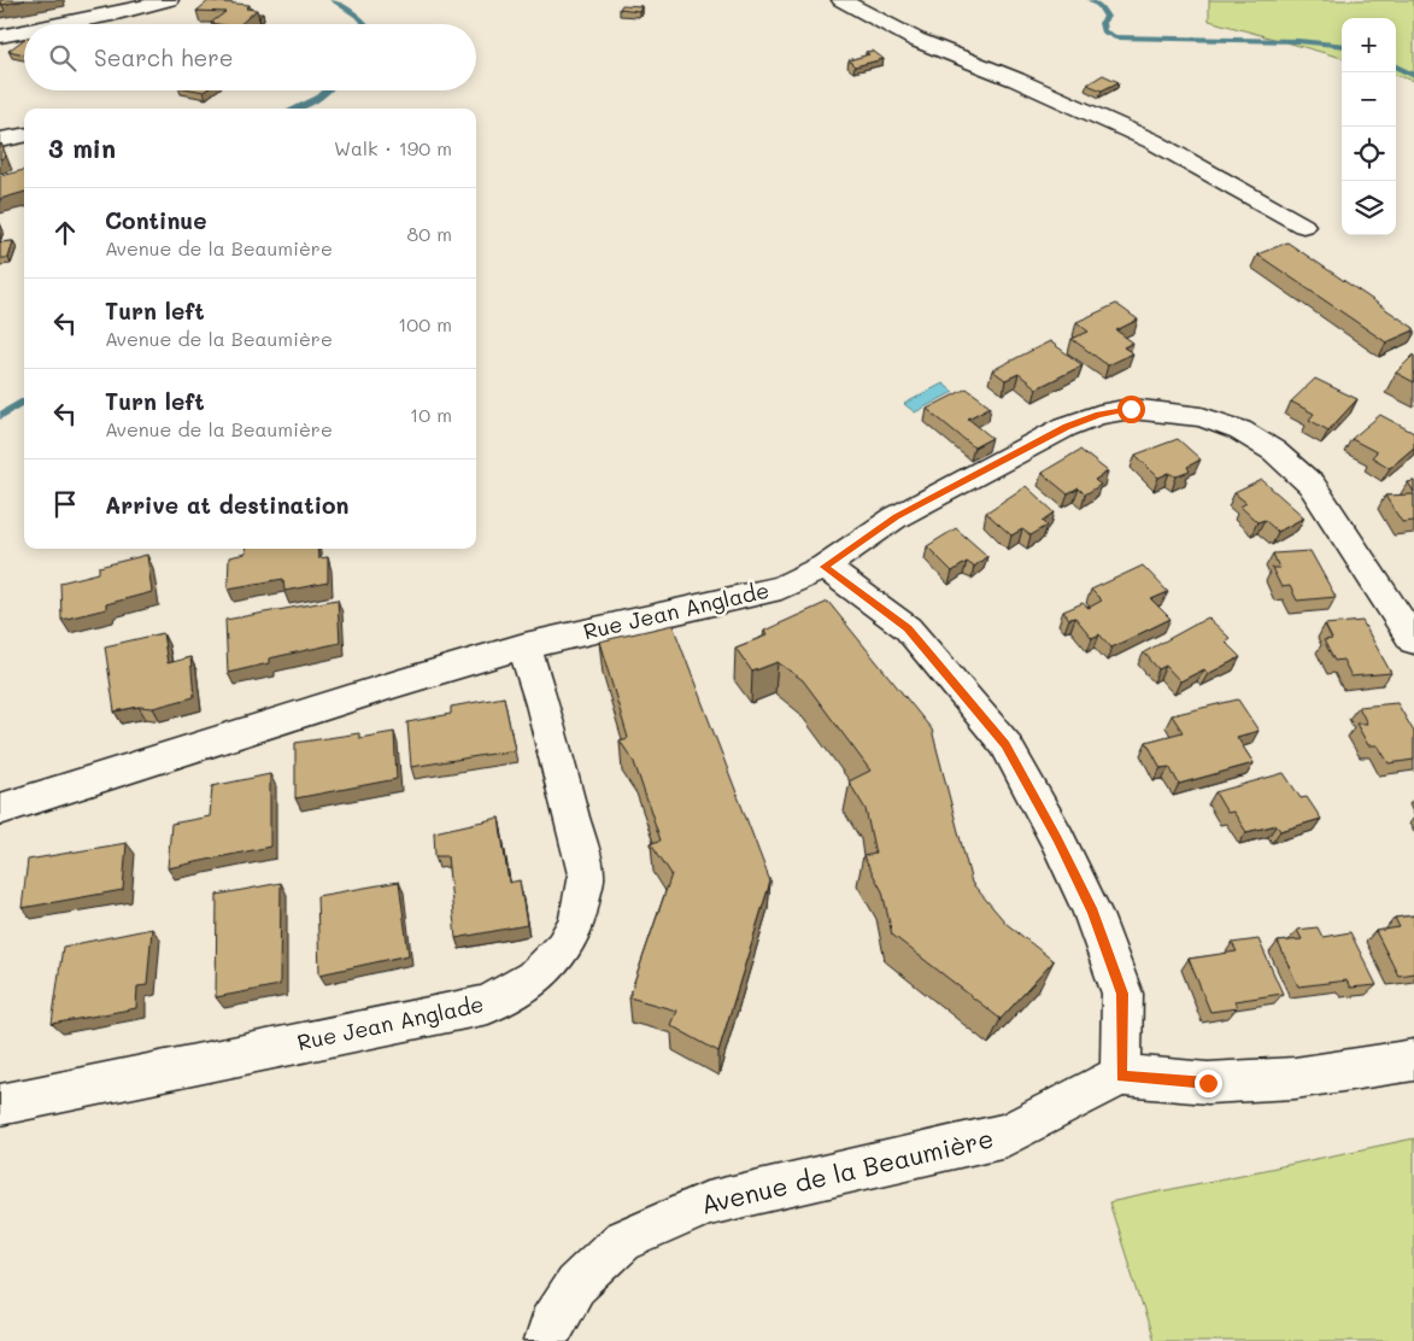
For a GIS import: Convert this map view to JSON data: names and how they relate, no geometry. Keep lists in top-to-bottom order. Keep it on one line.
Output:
{"streets":{"street":["Rue Jean Anglade","Avenue de la Beaumière"]},"page":{"map_buttons":["+","−"],"search":"Search here","heading":["3 min","Walk · 190 m"],"list":[["Continue","Avenue de la Beaumière","80 m"],["Turn left","Avenue de la Beaumière","100 m"],["Turn left","Avenue de la Beaumière","10 m"],"Arrive at destination"]}}
